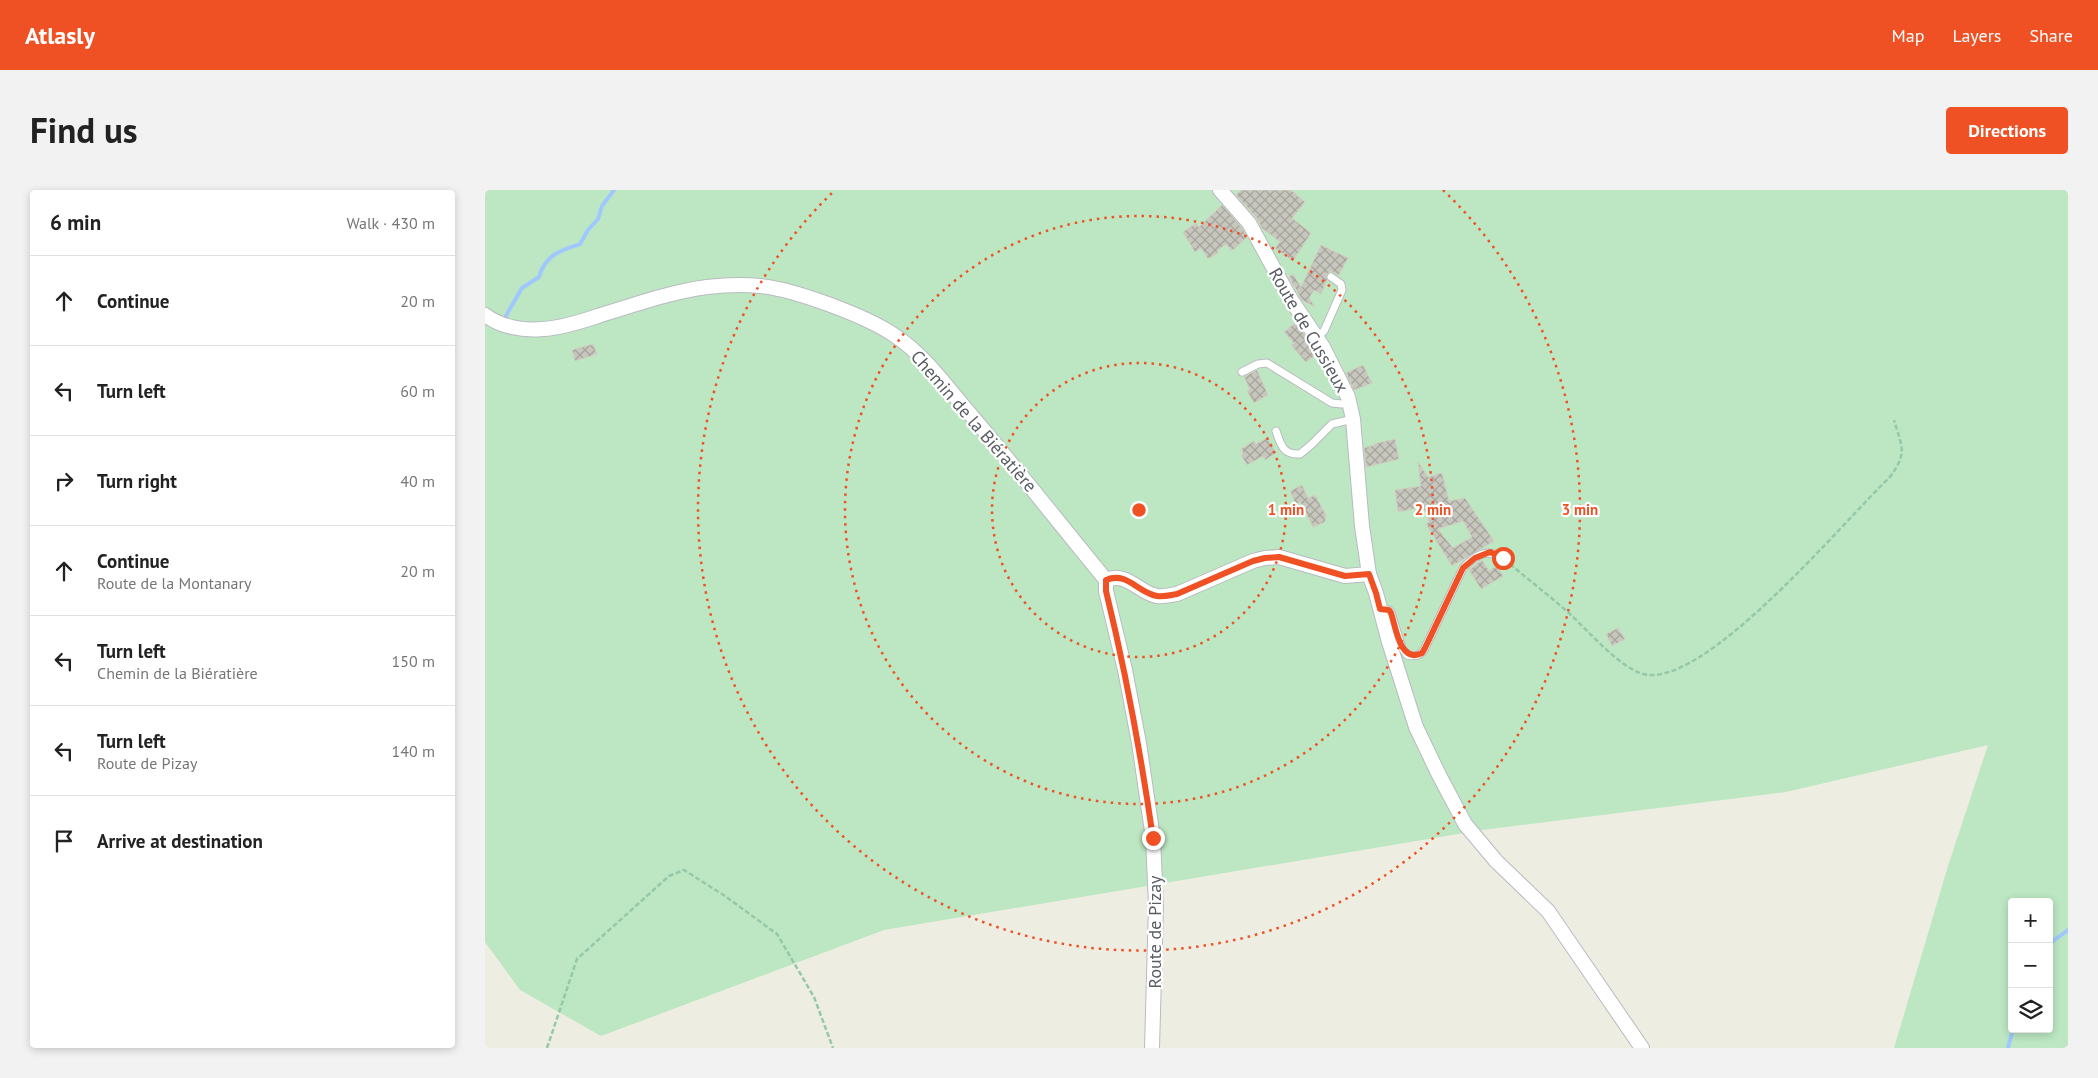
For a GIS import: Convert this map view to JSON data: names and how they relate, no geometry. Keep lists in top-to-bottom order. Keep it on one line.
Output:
{"streets":{"street":["Route de Cussieux","Chemin de la Biératière","Route de Pizay"]},"crossings":[["Chemin de la Biératière","Route de Pizay"]],"page":{"header":"Atlasly","nav":["Map","Layers","Share"],"title":"Find us","buttons":"Directions","heading":["6 min","Walk · 430 m"],"list":[["Continue","20 m"],["Turn left","60 m"],["Turn right","40 m"],["Continue","Route de la Montanary","20 m"],["Turn left","Chemin de la Biératière","150 m"],["Turn left","Route de Pizay","140 m"],"Arrive at destination"],"map_buttons":["+","−"]},"rings":["1 min","2 min","3 min"]}
